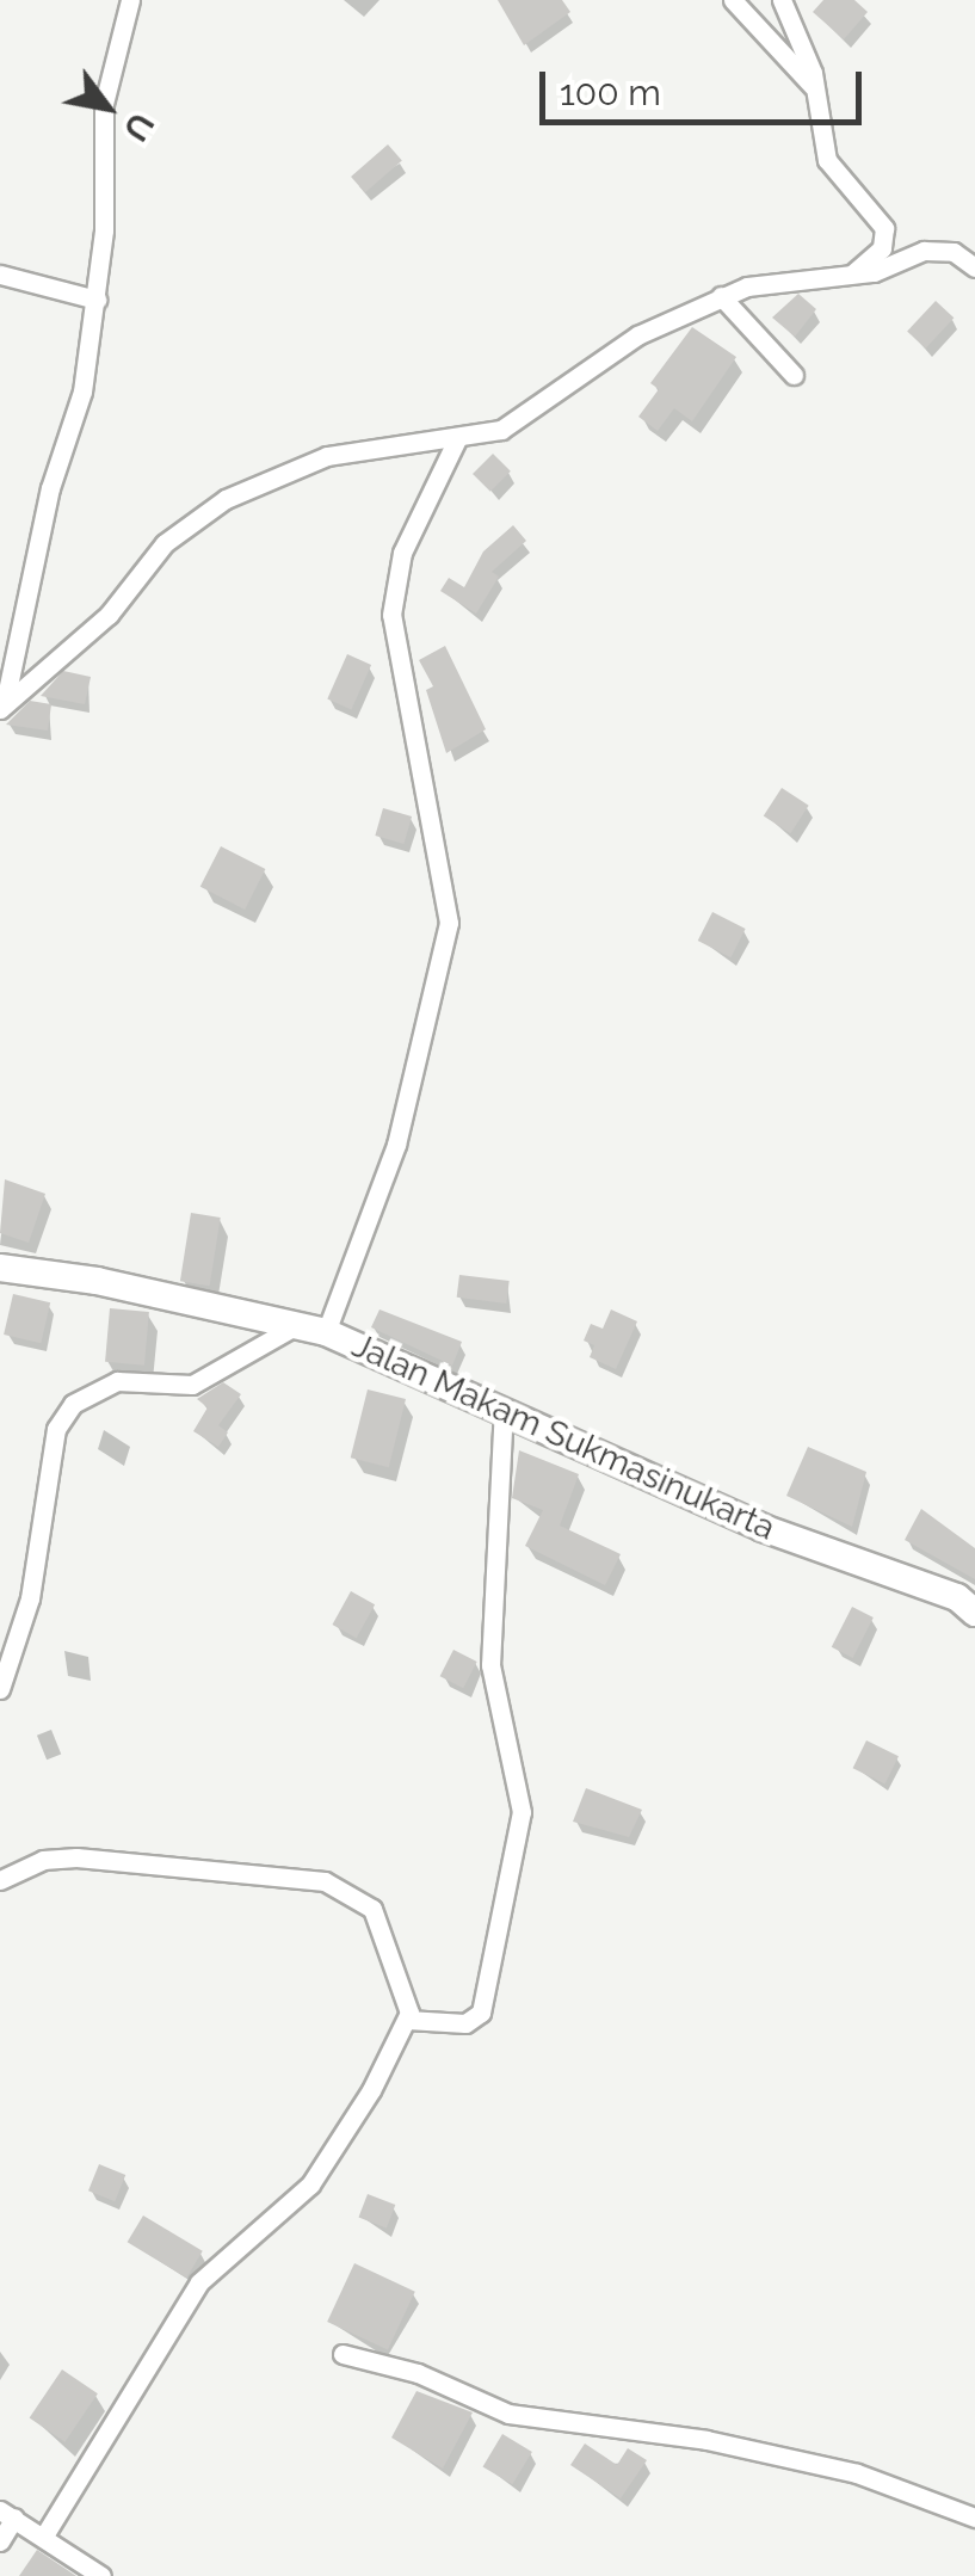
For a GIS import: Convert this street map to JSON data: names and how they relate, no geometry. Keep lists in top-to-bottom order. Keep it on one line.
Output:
{"streets":{"street":["Jalan Makam Sukmasinukarta"]},"scale_bar":"100 m","north":"bottom right"}
